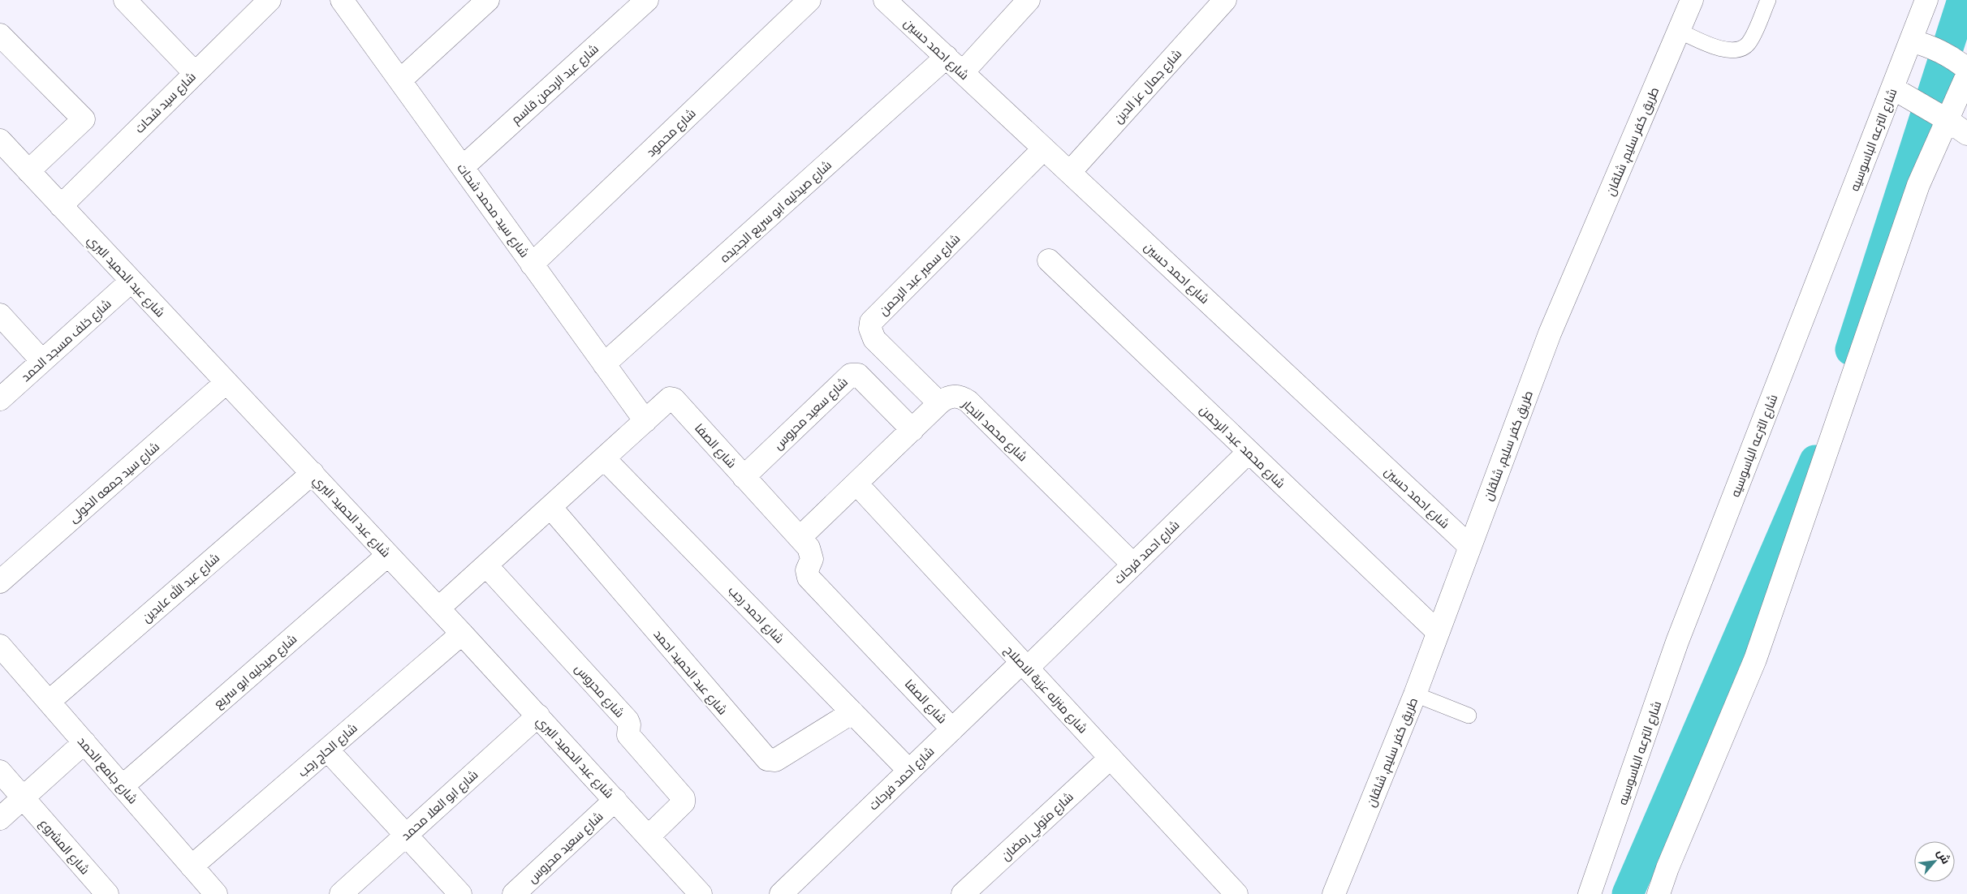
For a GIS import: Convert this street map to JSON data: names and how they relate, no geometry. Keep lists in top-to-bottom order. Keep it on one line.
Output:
{"streets":{"street":["شارع احمد حسين","شارع عبد الرحمن قاسم","شارع جمال عز الدين","شارع سيد شحات","شارع محمود","شارع الترعه الباسوسيه","طريق كفر سليم, شلقان","شارع سيد محمد شحات","شارع صيدليه ابو سريع الجديده","شارع سمير عبد الرحمن","شارع عبد الحميد البري","شارع خلف مسجد الحمد","شارع سعيد محروس","شارع محمد النجار","شارع الصفا","شارع محمد عبد الرحمن","شارع سيد جمعه الخولى","شارع احمد فرحات","شارع عبد الله عابدين","شارع احمد رجب","شارع صيدليه ابو سريع","شارع عبد الحميد احمد","شارع منزله عزبة الاصلاح","شارع محروس","شارع الحاج رجب","شارع جامع الحمد","شارع ابو العلا محمد","شارع متولي رمضان","شارع المشروع"]},"crossings":[["شارع احمد حسين","شارع جمال عز الدين"],["شارع احمد حسين","طريق كفر سليم, شلقان"],["شارع احمد حسين","شارع صيدليه ابو سريع الجديده"],["شارع احمد حسين","شارع سمير عبد الرحمن"],["شارع عبد الرحمن قاسم","شارع سيد محمد شحات"],["شارع سيد شحات","شارع عبد الحميد البري"],["شارع محمود","شارع سيد محمد شحات"],["طريق كفر سليم, شلقان","شارع محمد عبد الرحمن"],["شارع سيد محمد شحات","شارع صيدليه ابو سريع الجديده"],["شارع سيد محمد شحات","شارع الصفا"],["شارع سمير عبد الرحمن","شارع محمد النجار"],["شارع عبد الحميد البري","شارع خلف مسجد الحمد"],["شارع عبد الحميد البري","شارع سعيد محروس"],["شارع عبد الحميد البري","شارع الصفا"],["شارع عبد الحميد البري","شارع سيد جمعه الخولى"],["شارع عبد الحميد البري","شارع عبد الله عابدين"],["شارع عبد الحميد البري","شارع صيدليه ابو سريع"],["شارع عبد الحميد البري","شارع محروس"],["شارع عبد الحميد البري","شارع الحاج رجب"],["شارع عبد الحميد البري","شارع ابو العلا محمد"],["شارع سعيد محروس","شارع محمد النجار"],["شارع سعيد محروس","شارع الصفا"],["شارع محمد النجار","شارع الصفا"],["شارع محمد النجار","شارع احمد فرحات"],["شارع محمد النجار","شارع منزله عزبة الاصلاح"],["شارع الصفا","شارع احمد فرحات"],["شارع الصفا","شارع احمد رجب"],["شارع الصفا","شارع عبد الحميد احمد"],["شارع الصفا","شارع محروس"],["شارع محمد عبد الرحمن","شارع احمد فرحات"],["شارع احمد فرحات","شارع احمد رجب"],["شارع احمد فرحات","شارع منزله عزبة الاصلاح"],["شارع عبد الله عابدين","شارع جامع الحمد"],["شارع احمد رجب","شارع عبد الحميد احمد"],["شارع صيدليه ابو سريع","شارع جامع الحمد"],["شارع منزله عزبة الاصلاح","شارع متولي رمضان"],["شارع الحاج رجب","شارع جامع الحمد"]],"north":"top right"}
